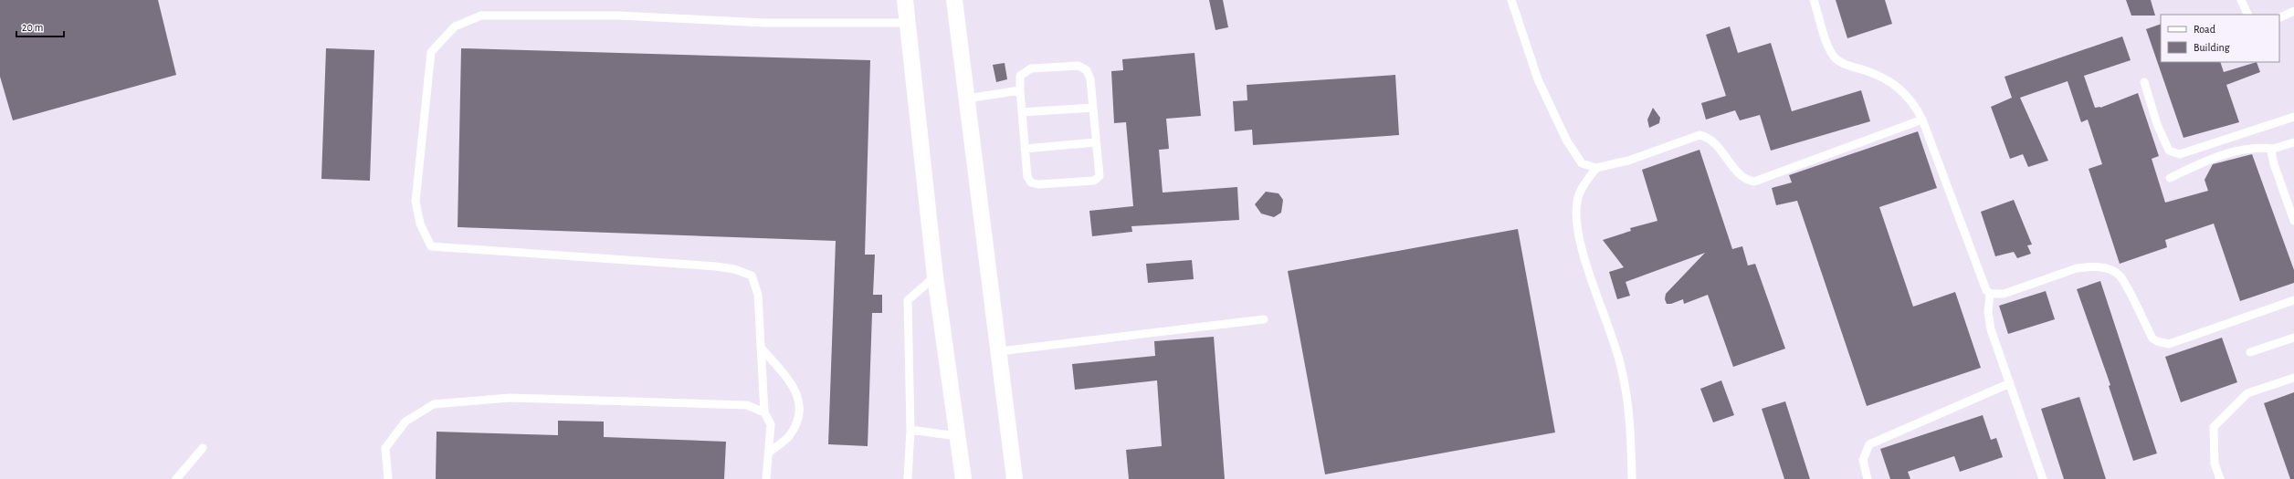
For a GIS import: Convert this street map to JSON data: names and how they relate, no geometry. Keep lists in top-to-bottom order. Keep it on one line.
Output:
{"legend":["Road","Building"],"scale_bar":"20 m"}
